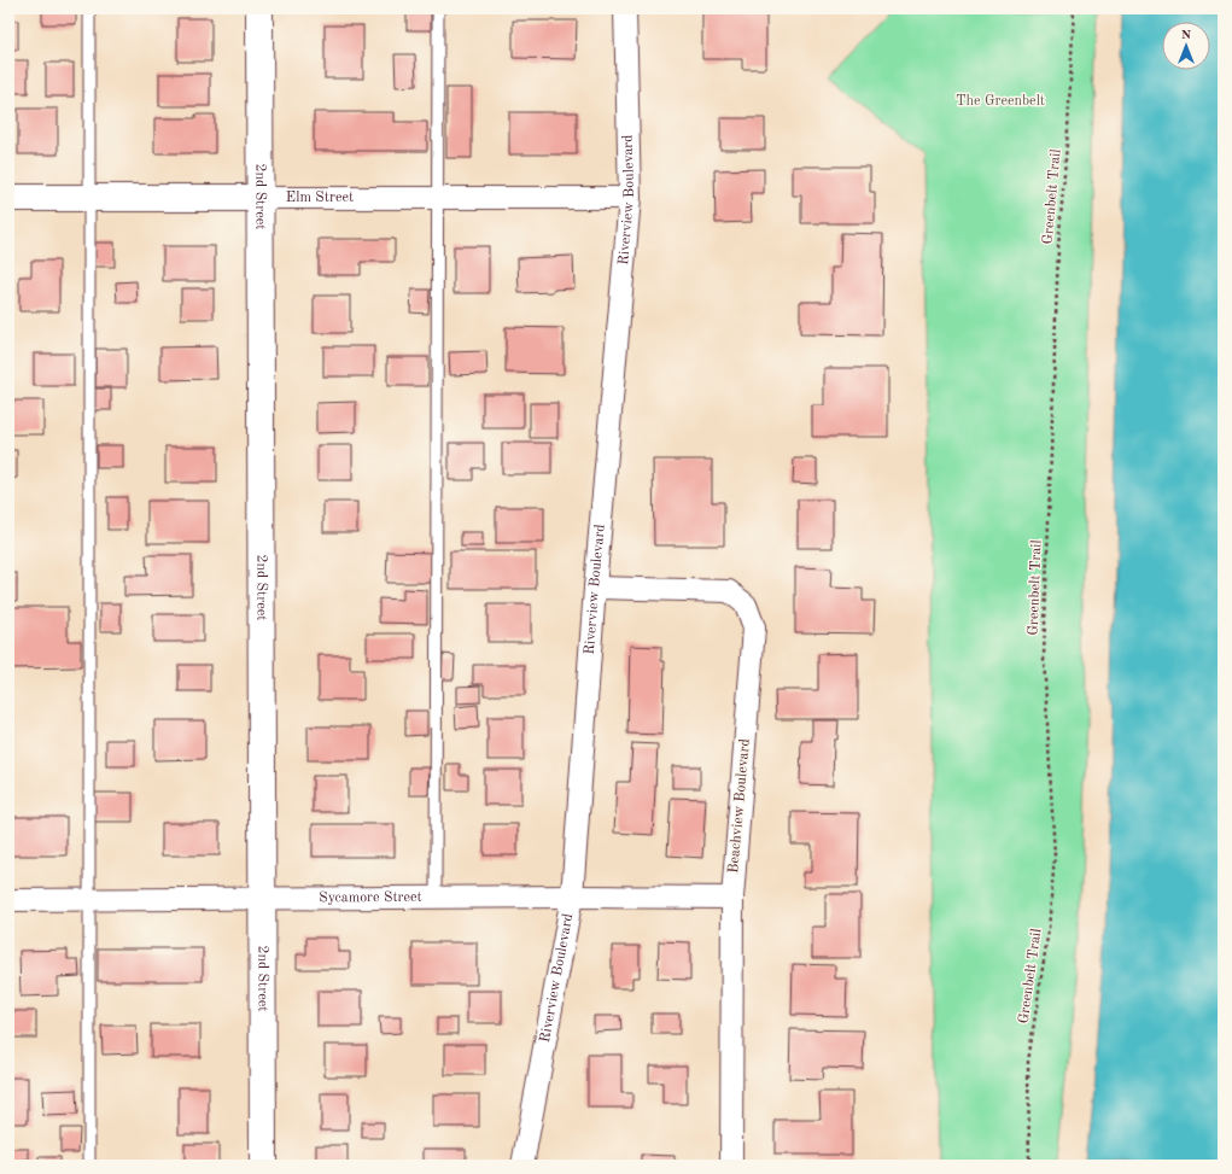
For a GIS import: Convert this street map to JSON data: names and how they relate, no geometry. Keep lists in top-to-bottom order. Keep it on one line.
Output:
{"streets":{"street":["2nd Street","Elm Street","Riverview Boulevard","Beachview Boulevard","Sycamore Street"],"path":["Greenbelt Trail"]},"crossings":[["2nd Street","Elm Street"],["2nd Street","Sycamore Street"],["Elm Street","Riverview Boulevard"],["Riverview Boulevard","Beachview Boulevard"],["Riverview Boulevard","Sycamore Street"],["Beachview Boulevard","Sycamore Street"]],"parks":["The Greenbelt"],"north":"top"}
